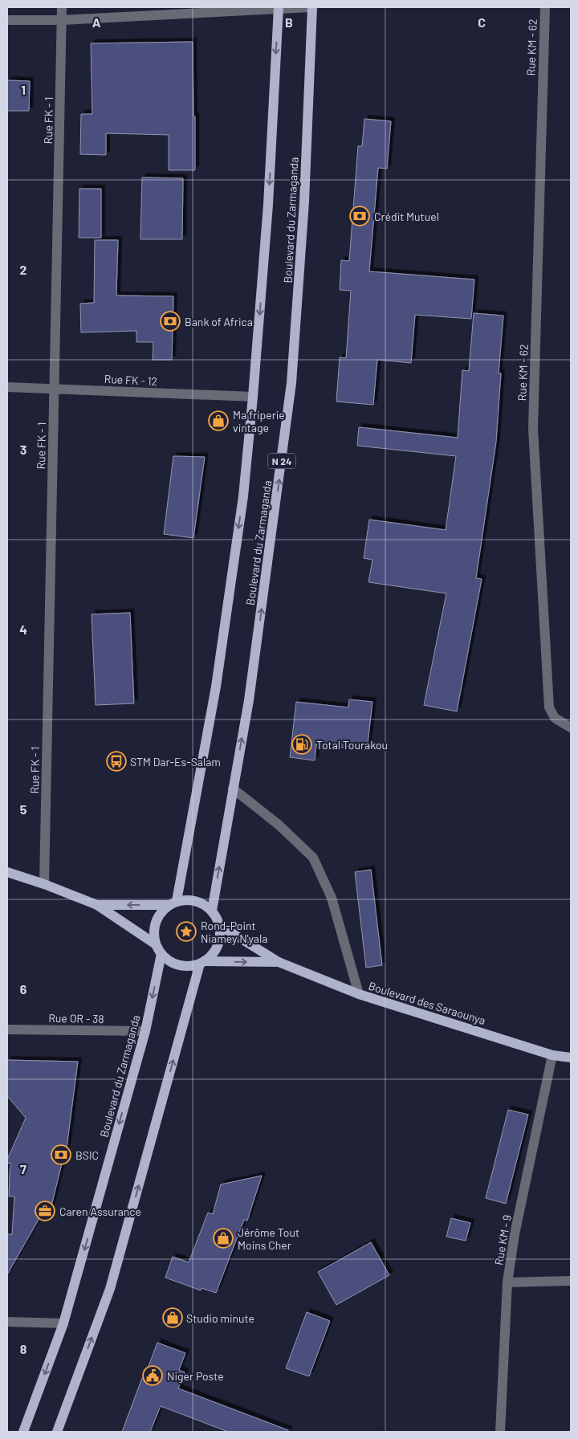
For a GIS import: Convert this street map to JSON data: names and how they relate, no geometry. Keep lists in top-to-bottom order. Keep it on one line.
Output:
{"streets":{"main road":["Boulevard du Zarmaganda","N 24","Boulevard des Saraounya"],"street":["Rue KM - 62","Rue FK - 1","Rue FK - 12","Rue OR - 38","Rue KM - 9"]},"crossings":[["Rue FK - 1","Rue FK - 12"],["Boulevard du Zarmaganda","Rue FK - 12"],["Boulevard du Zarmaganda","Boulevard des Saraounya"],["Boulevard du Zarmaganda","Rue OR - 38"],["Boulevard des Saraounya","Rue KM - 9"]],"places":{"bank":["Crédit Mutuel","Bank of Africa","BSIC"],"shop":["Ma friperie vintage","Jérôme Tout Moins Cher","Studio minute"],"fuel station":["Total Tourakou"],"bus stop":["STM Dar-Es-Salam"],"place":["Rond-Point Niamey N'yala"],"office":["Caren Assurance"],"public building":["Niger Poste"]},"grid":{"columns":["A","B","C"],"rows":["1","2","3","4","5","6","7","8"]}}
